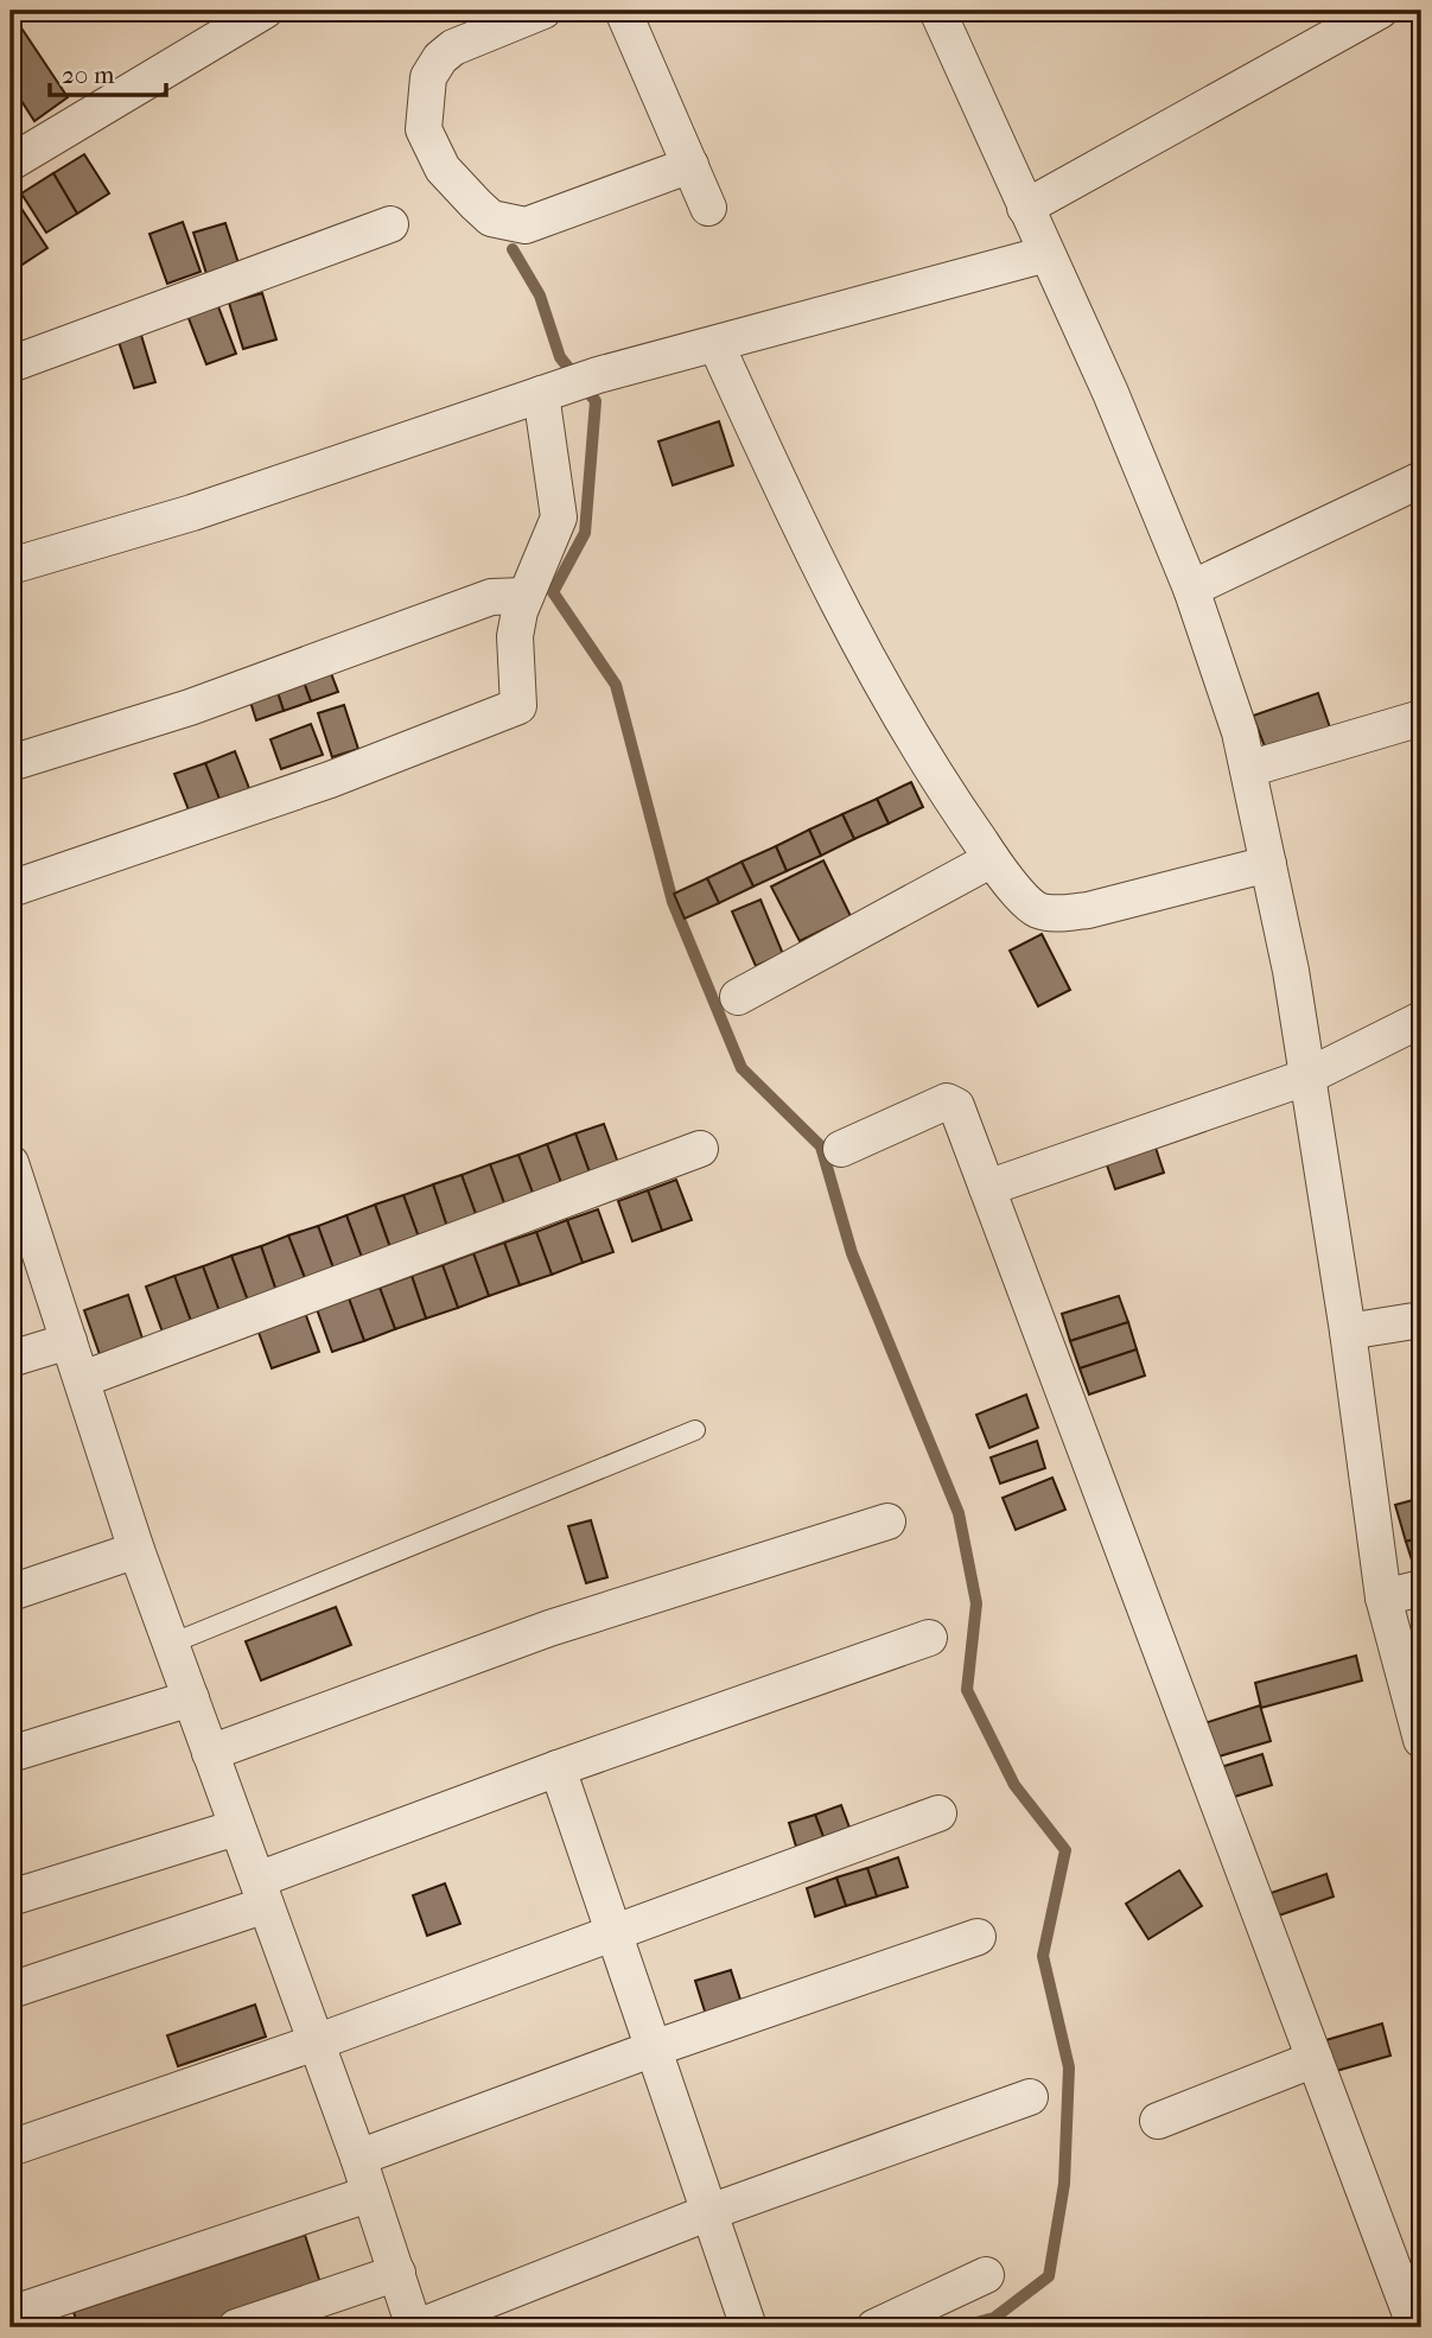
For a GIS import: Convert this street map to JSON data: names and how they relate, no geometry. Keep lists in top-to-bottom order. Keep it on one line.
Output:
{"scale_bar":"20 m"}
